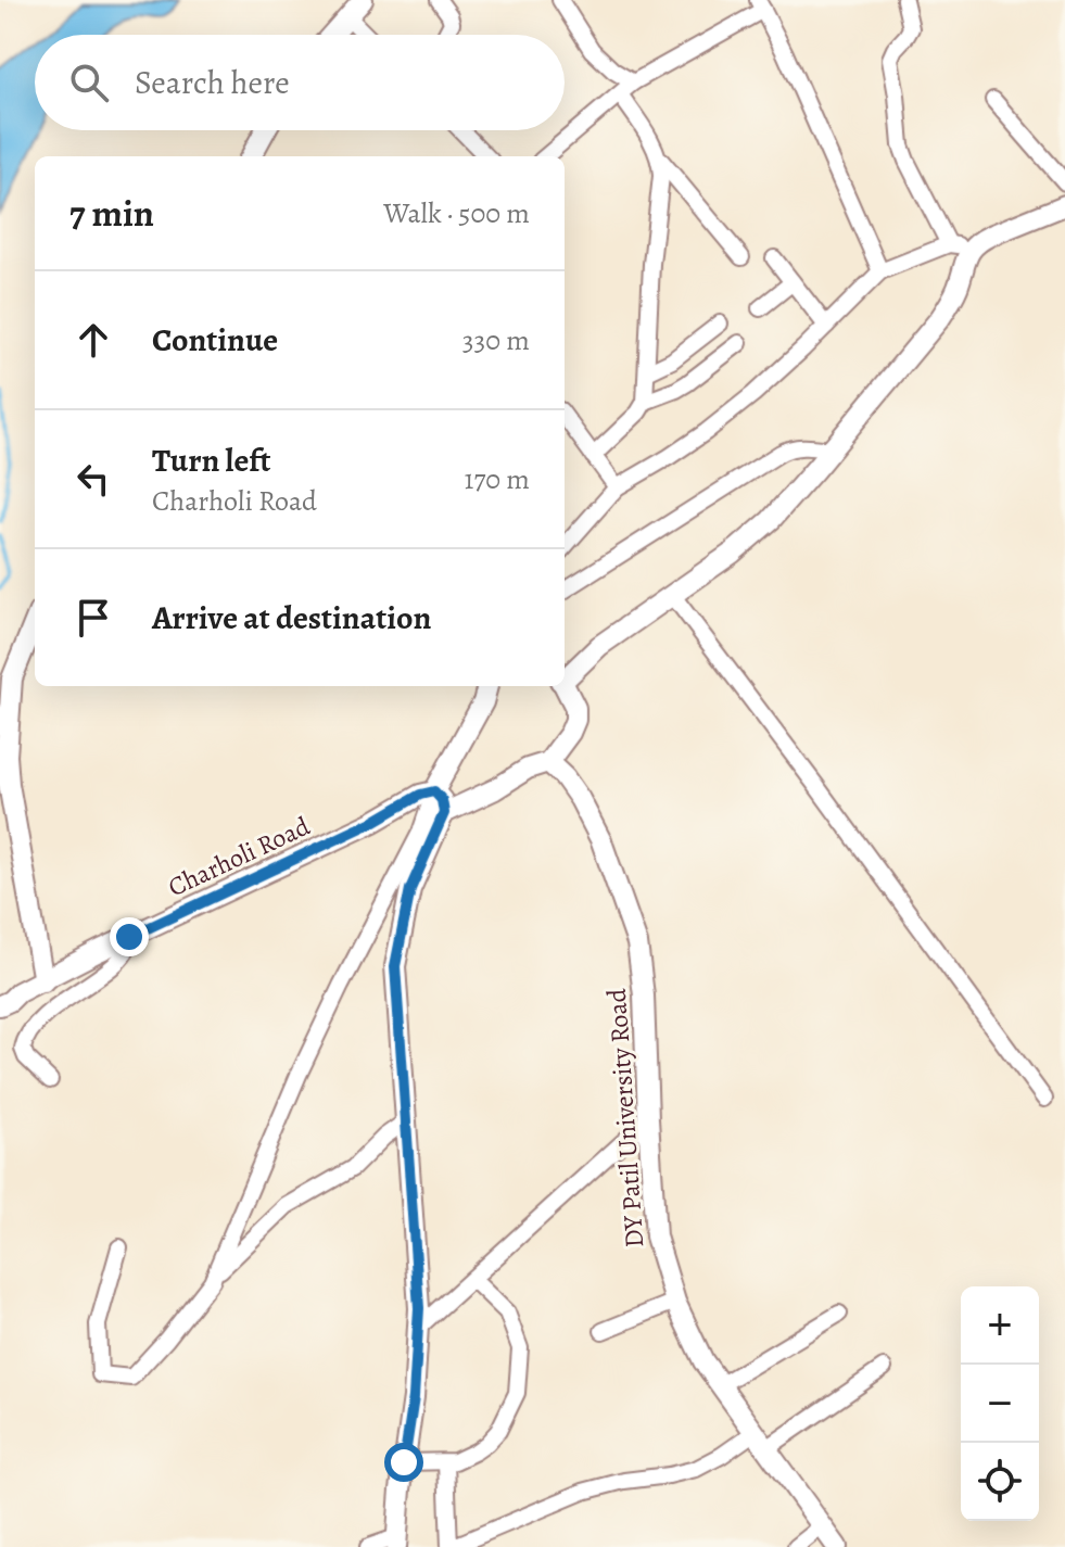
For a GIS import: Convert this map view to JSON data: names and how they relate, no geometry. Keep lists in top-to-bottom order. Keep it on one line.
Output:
{"streets":{"street":["Charholi Road","DY Patil University Road"]},"page":{"search":"Search here","heading":["7 min","Walk · 500 m"],"list":[["Continue","330 m"],["Turn left","Charholi Road","170 m"],"Arrive at destination"],"map_buttons":["+","−"]}}
